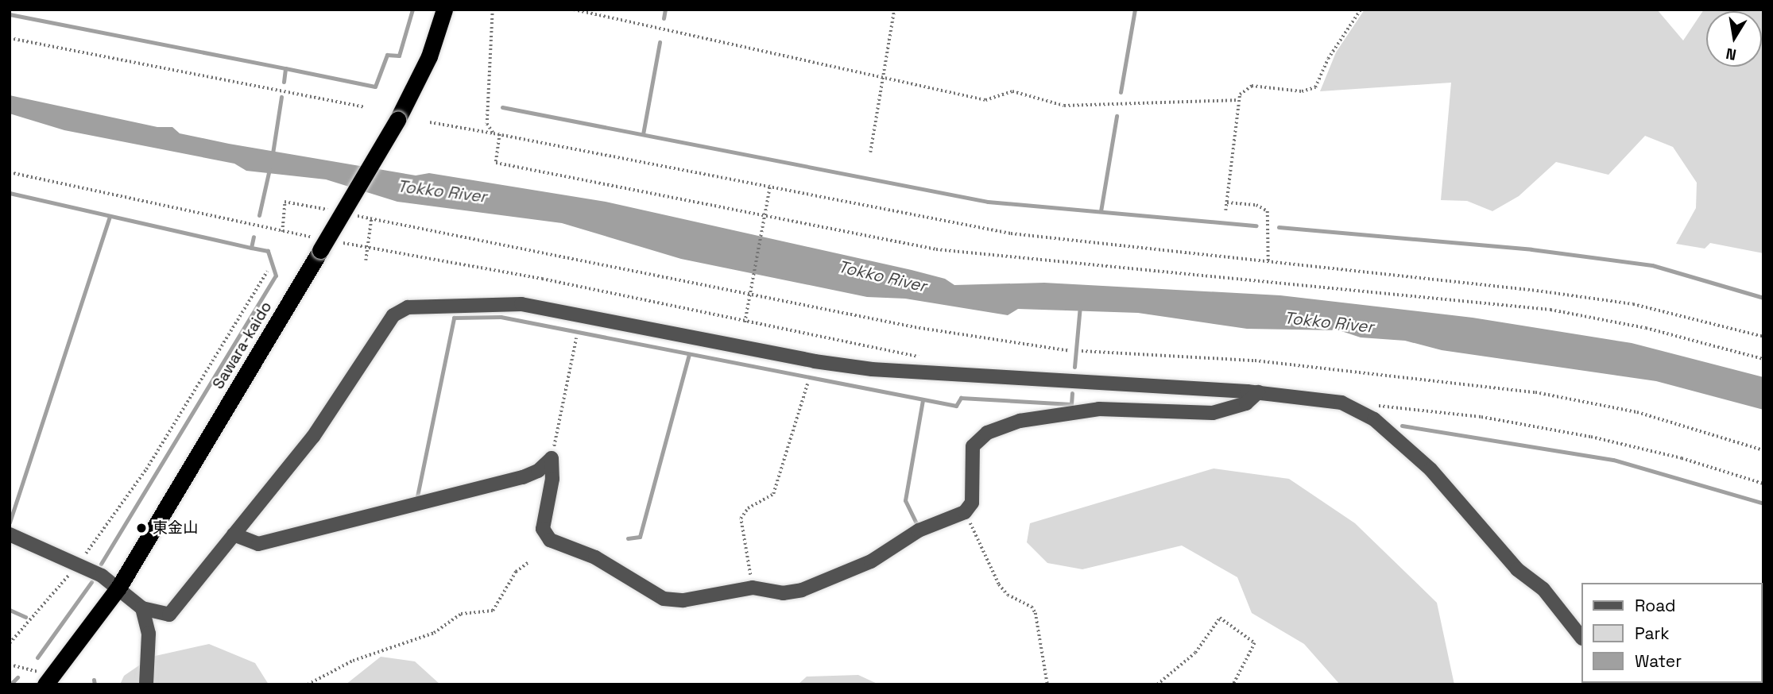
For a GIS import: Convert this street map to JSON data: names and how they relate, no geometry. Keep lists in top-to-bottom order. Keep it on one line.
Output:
{"streets":{"highway":["Sawara-kaido"]},"water":["Tokko River"],"places":["東金山"],"legend":["Road","Park","Water"],"north":"bottom"}
